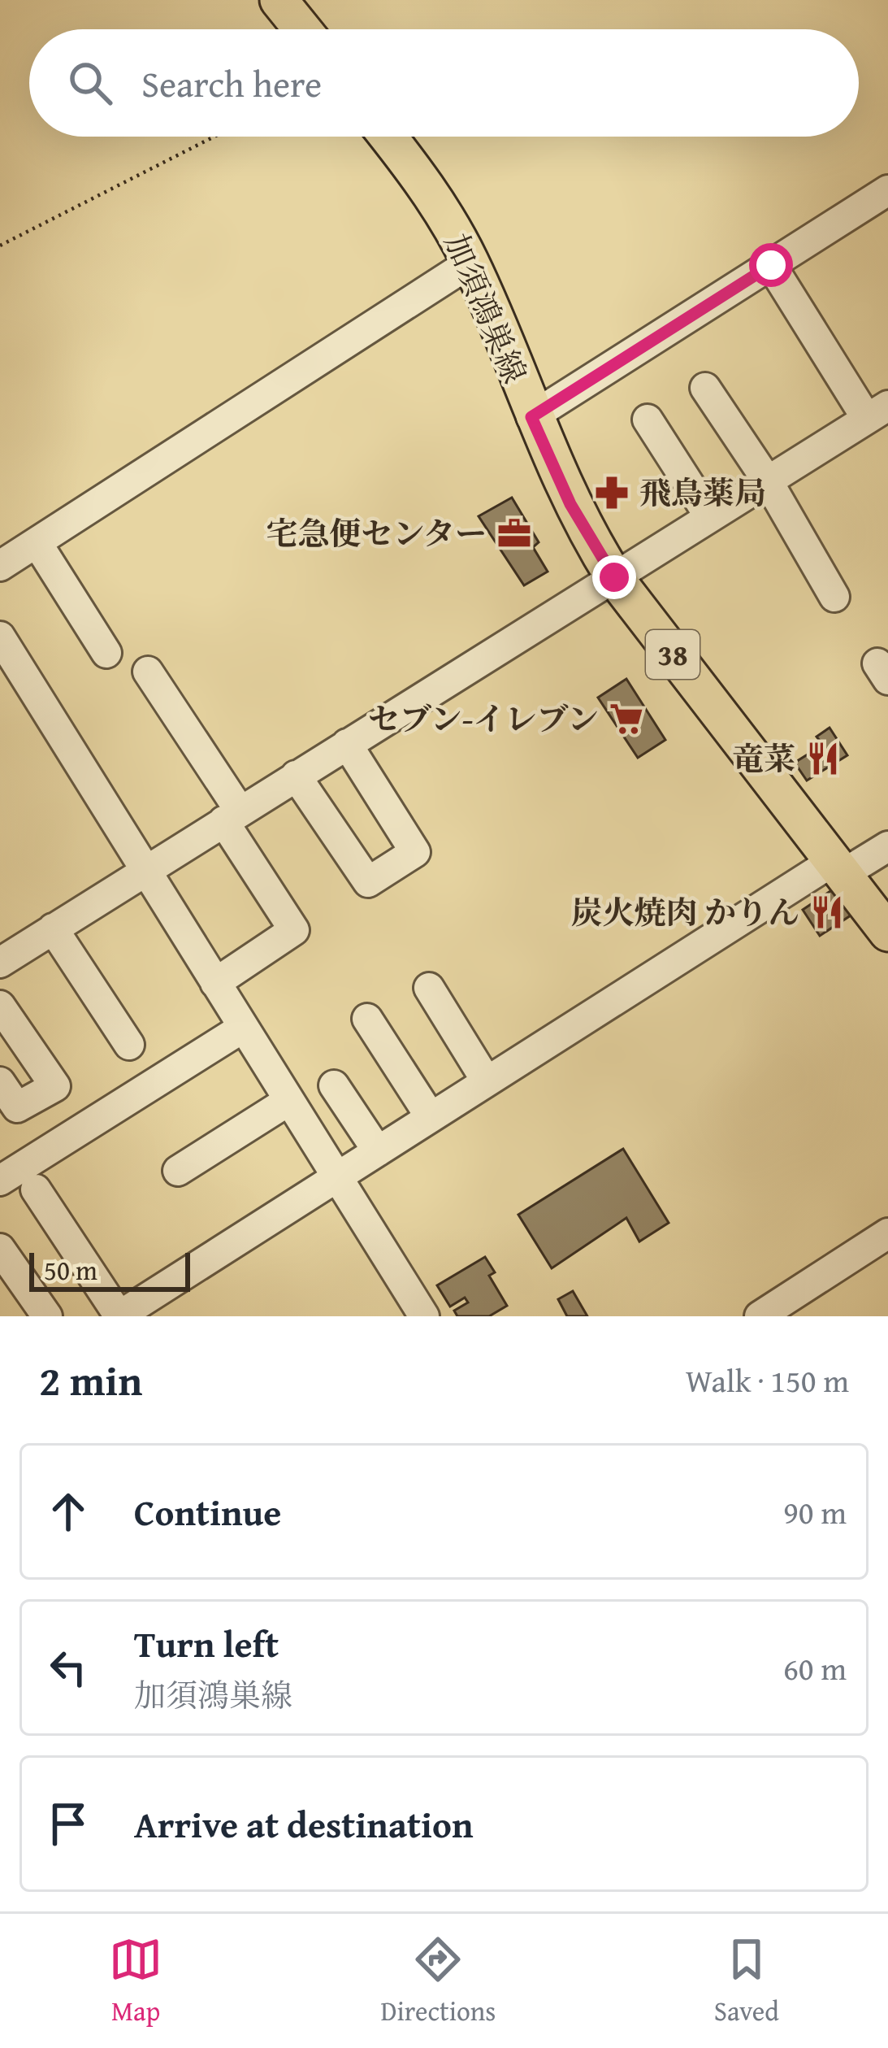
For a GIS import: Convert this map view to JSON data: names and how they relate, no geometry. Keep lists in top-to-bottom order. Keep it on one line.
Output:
{"streets":{"main road":["加須鴻巣線","38"]},"places":{"pharmacy":["飛鳥薬局"],"office":["宅急便センター"],"supermarket":["セブン-イレブン"],"restaurant":["竜菜","炭火焼肉 かりん"]},"scale_bar":"50 m","page":{"search":"Search here","scale":"50 m","heading":["2 min","Walk · 150 m"],"list":[["Continue","90 m"],["Turn left","加須鴻巣線","60 m"],"Arrive at destination"],"nav":["Map","Directions","Saved"]}}
